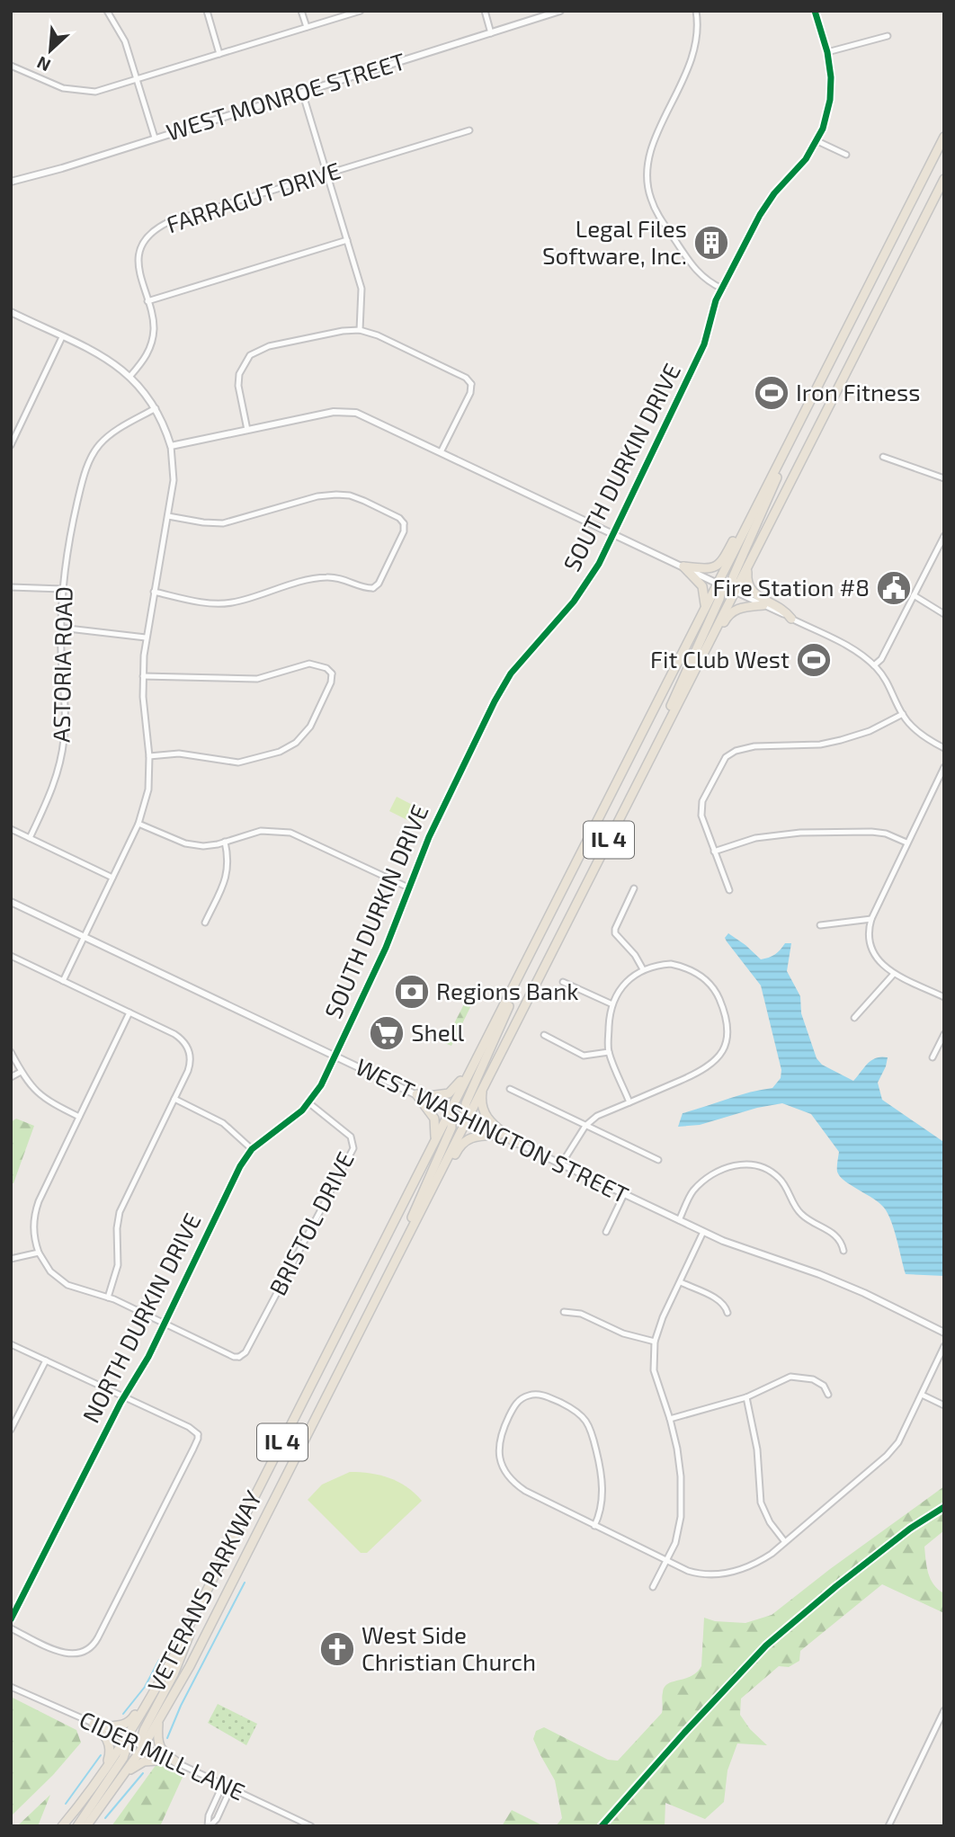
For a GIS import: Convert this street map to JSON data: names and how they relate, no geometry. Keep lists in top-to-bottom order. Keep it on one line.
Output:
{"streets":{"highway":["IL 4","VETERANS PARKWAY"],"street":["WEST MONROE STREET","FARRAGUT DRIVE","SOUTH DURKIN DRIVE","ASTORIA ROAD","WEST WASHINGTON STREET","BRISTOL DRIVE","NORTH DURKIN DRIVE","CIDER MILL LANE"]},"crossings":[["SOUTH DURKIN DRIVE","WEST WASHINGTON STREET"],["SOUTH DURKIN DRIVE","NORTH DURKIN DRIVE"],["IL 4","WEST WASHINGTON STREET"],["IL 4","VETERANS PARKWAY"],["WEST WASHINGTON STREET","NORTH DURKIN DRIVE"],["WEST WASHINGTON STREET","VETERANS PARKWAY"],["BRISTOL DRIVE","NORTH DURKIN DRIVE"],["VETERANS PARKWAY","CIDER MILL LANE"]],"places":{"building":["Legal Files Software, Inc."],"sports":["Iron Fitness","Fit Club West"],"public building":["Fire Station #8"],"bank":["Regions Bank"],"supermarket":["Shell"],"church":["West Side Christian Church"]},"north":"bottom left"}
